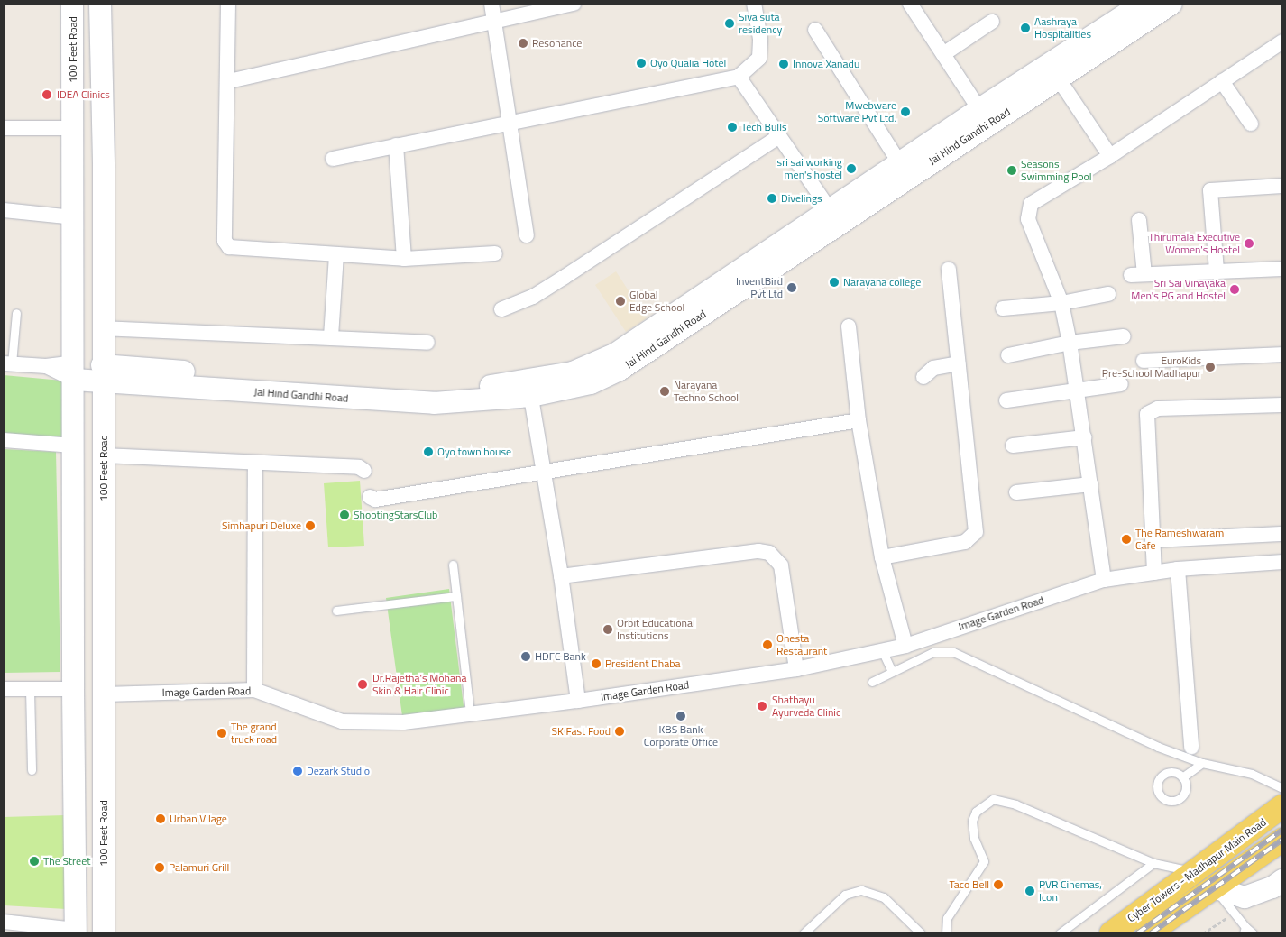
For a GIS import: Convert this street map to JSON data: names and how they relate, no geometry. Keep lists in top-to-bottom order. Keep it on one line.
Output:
{"streets":{"main road":["100 Feet Road","Jai Hind Gandhi Road","Cyber Towers - Madhapur Main Road"],"street":["Image Garden Road"]},"crossings":[["100 Feet Road","Jai Hind Gandhi Road"],["100 Feet Road","Image Garden Road"]],"places":["Siva suta residency","Aashraya Hospitalities","Resonance","Oyo Qualia Hotel","Innova Xanadu","IDEA Clinics","Mwebware Software Pvt Ltd.","Tech Bulls","sri sai working men's hostel","Seasons Swimming Pool","Divelings","Thirumala Executive Women's Hostel","Narayana college","InventBird Pvt Ltd","Sri Sai Vinayaka Men's PG and Hostel","Global Edge School","EuroKids Pre-School Madhapur","Narayana Techno School","Oyo town house","ShootingStarsClub","Simhapuri Deluxe","The Rameshwaram Cafe","Orbit Educational Institutions","Onesta Restaurant","HDFC Bank","President Dhaba","Dr.Rajetha's Mohana Skin & Hair Clinic","Shathayu Ayurveda Clinic","KBS Bank Corporate Office","SK Fast Food","The grand truck road","Dezark Studio","Urban Vilage","The Street","Palamuri Grill","Taco Bell","PVR Cinemas, Icon"]}
